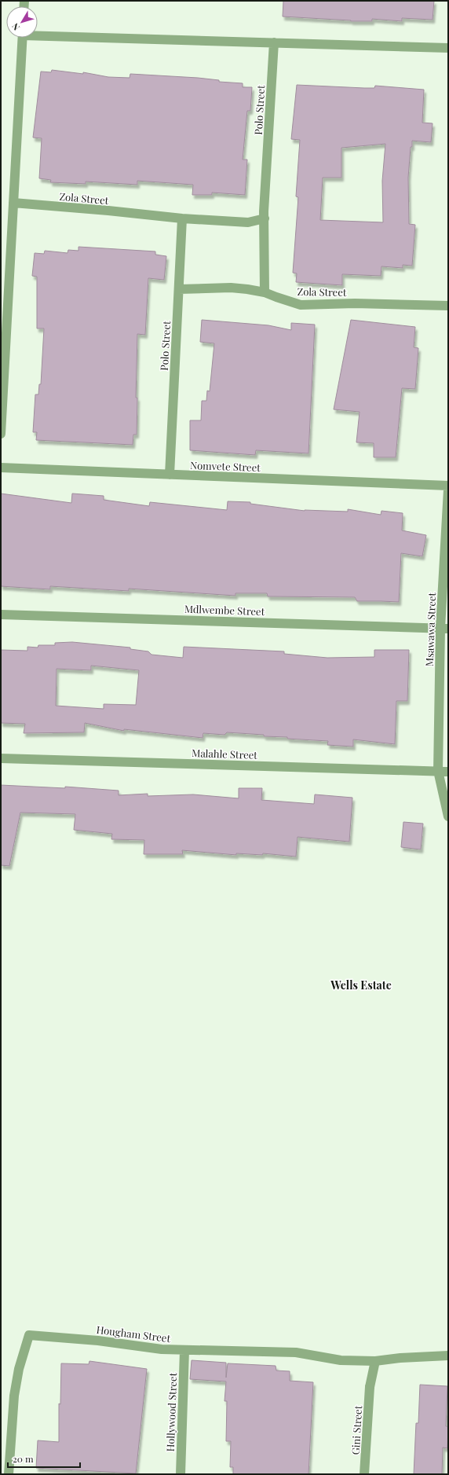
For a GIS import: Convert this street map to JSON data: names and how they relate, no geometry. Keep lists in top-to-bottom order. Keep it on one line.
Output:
{"streets":{"street":["Polo Street","Zola Street","Nomvete Street","Mdlwembe Street","Msawawa Street","Malahle Street","Hougham Street","Hollywood Street","Gini Street"]},"crossings":[["Polo Street","Zola Street"],["Polo Street","Nomvete Street"],["Mdlwembe Street","Msawawa Street"],["Msawawa Street","Malahle Street"],["Hougham Street","Hollywood Street"],["Hougham Street","Gini Street"]],"districts":["Wells Estate"],"scale_bar":"20 m","north":"bottom left"}
